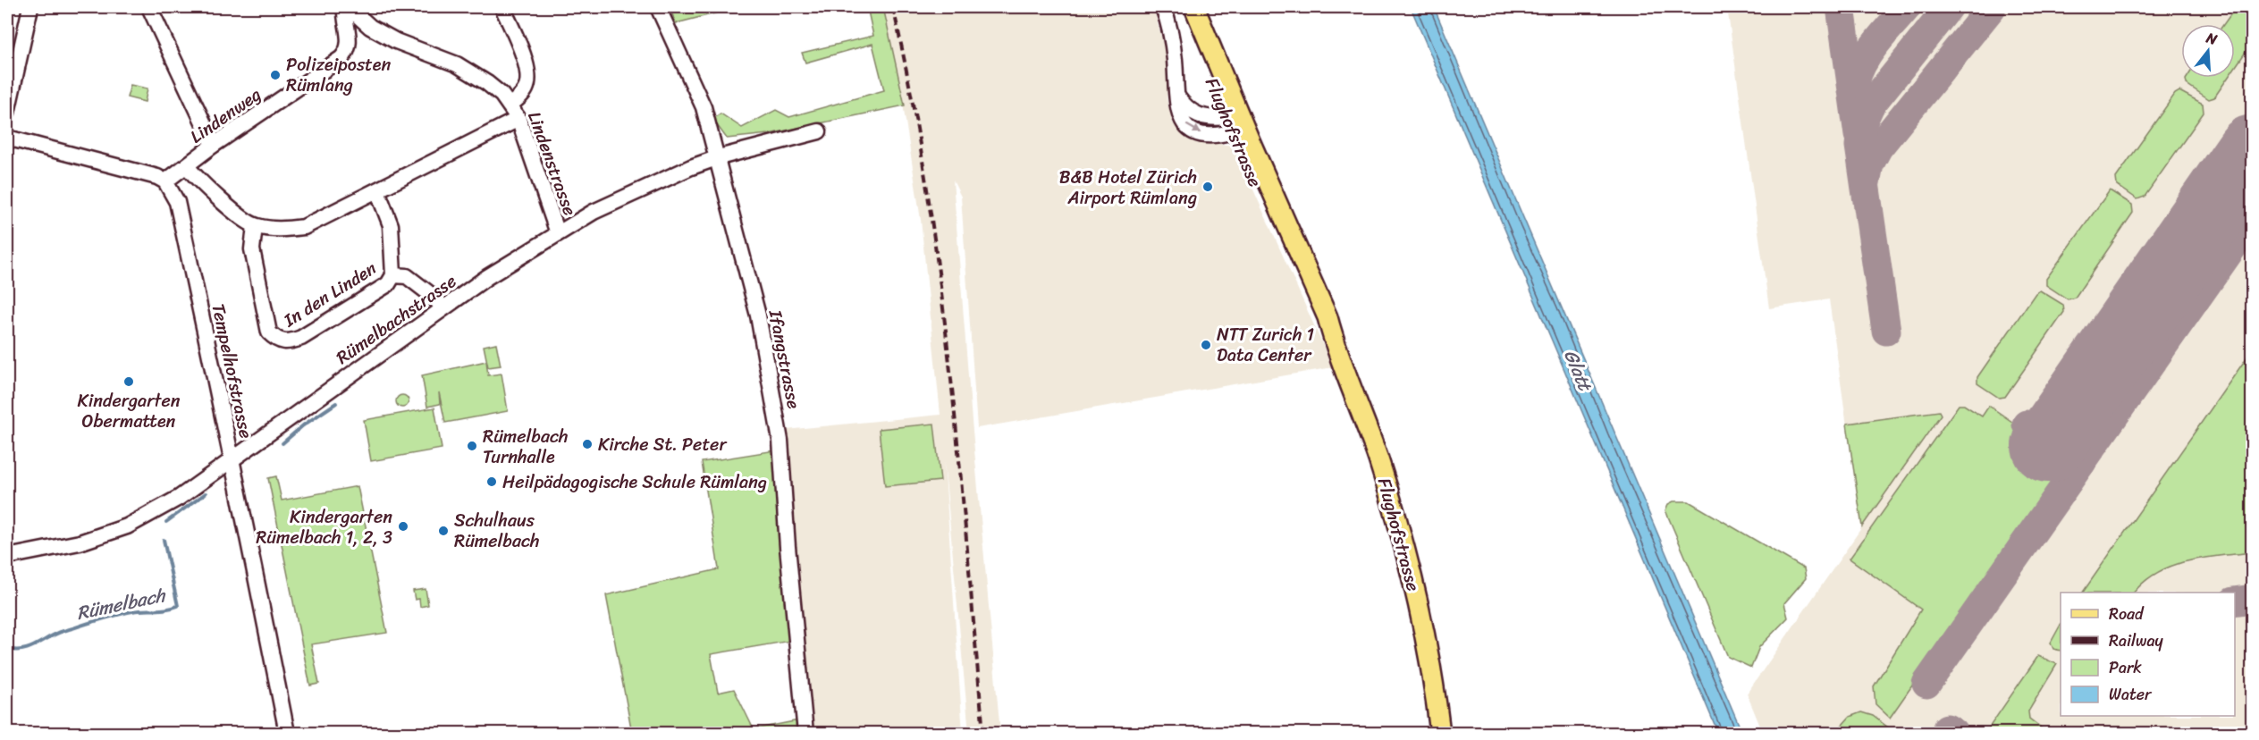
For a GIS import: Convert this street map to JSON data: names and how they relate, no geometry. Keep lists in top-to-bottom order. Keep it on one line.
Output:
{"streets":{"main road":["Flughofstrasse"],"street":["Lindenweg","Lindenstrasse","In den Linden","Rümelbachstrasse","Ifangstrasse","Tempelhofstrasse"]},"crossings":[["Lindenweg","Tempelhofstrasse"],["Lindenstrasse","Rümelbachstrasse"],["In den Linden","Rümelbachstrasse"],["Rümelbachstrasse","Ifangstrasse"],["Rümelbachstrasse","Tempelhofstrasse"]],"water":["Glatt","Rümelbach"],"places":["Polizeiposten Rümlang","B&B Hotel Zürich Airport Rümlang","NTT Zurich 1 Data Center","Kindergarten Obermatten","Kirche St. Peter","Rümelbach Turnhalle","Heilpädagogische Schule Rümlang","Kindergarten Rümelbach 1, 2, 3","Schulhaus Rümelbach"],"legend":["Road","Railway","Park","Water"],"north":"top"}
